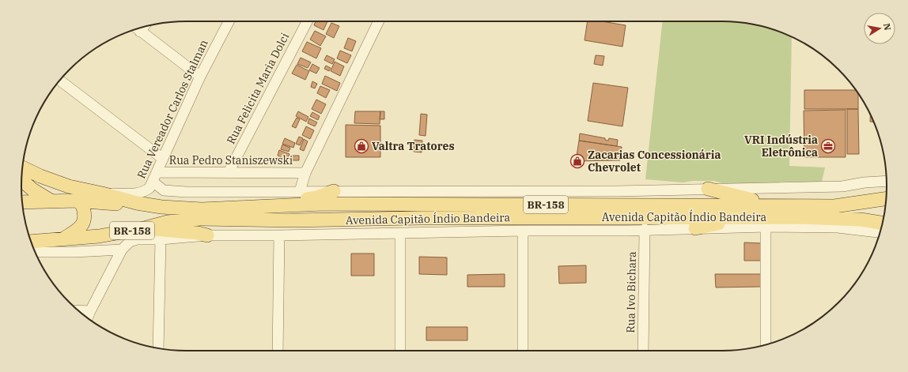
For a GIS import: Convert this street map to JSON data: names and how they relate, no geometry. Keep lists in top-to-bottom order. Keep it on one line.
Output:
{"streets":{"main road":["BR-158","Avenida Capitão Índio Bandeira"],"street":["Rua Felicita Maria Dolci","Rua Vereador Carlos Stalman","Rua Pedro Staniszewski","Rua Ivo Bichara"]},"crossings":[["Rua Felicita Maria Dolci","Rua Pedro Staniszewski"],["Rua Vereador Carlos Stalman","Rua Pedro Staniszewski"],["BR-158","Avenida Capitão Índio Bandeira"]],"places":{"shop":["Valtra Tratores","Zacarias Concessionária Chevrolet"],"office":["VRI Indústria Eletrônica"]},"north":"right"}
